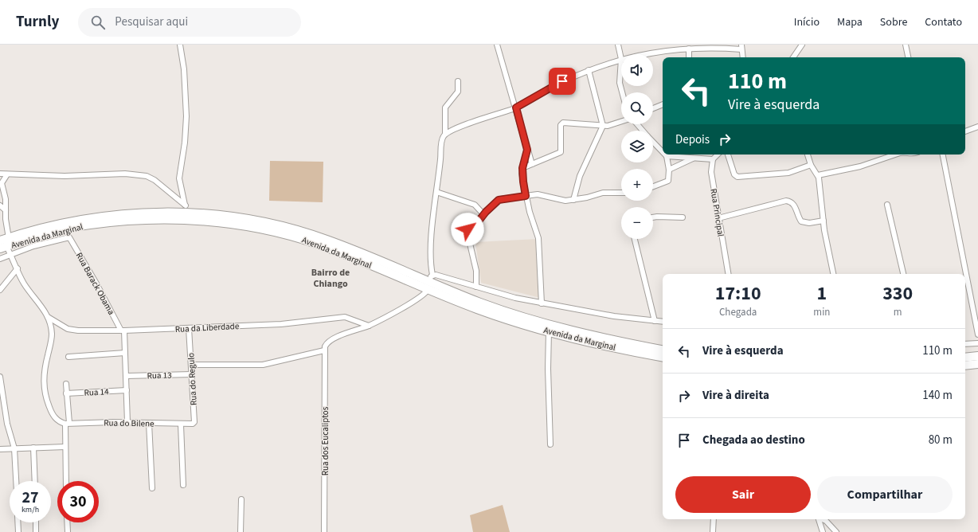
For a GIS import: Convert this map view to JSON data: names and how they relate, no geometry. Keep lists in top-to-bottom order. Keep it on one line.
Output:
{"streets":{"main road":["Avenida da Marginal"],"street":["Rua Principal","Rua Barack Obama","Rua da Liberdade","Rua 13","Rua do Regulo","Rua 14","Rua do Bilene","Rua dos Eucaliptos"]},"crossings":[["Rua Barack Obama","Rua da Liberdade"],["Rua Barack Obama","Rua 13"],["Rua Barack Obama","Rua 14"],["Rua Barack Obama","Rua do Bilene"],["Rua da Liberdade","Rua do Regulo"],["Rua 13","Rua do Regulo"],["Rua do Regulo","Rua do Bilene"]],"districts":["Bairro de Chiango"],"page":{"header":"Turnly","search":"Pesquisar aqui","nav":["Início","Mapa","Sobre","Contato"],"map_buttons":["+","−"],"turn":["110 m","Vire à esquerda"],"then":"Depois","eta":["17:10","Chegada","1","min","330","m"],"list":[{"name":"Vire à esquerda","value":"110 m"},{"name":"Vire à direita","value":"140 m"},{"name":"Chegada ao destino","value":"80 m"}],"buttons":["Sair","Compartilhar"],"speed":"27 km/h","limit":"30"}}
